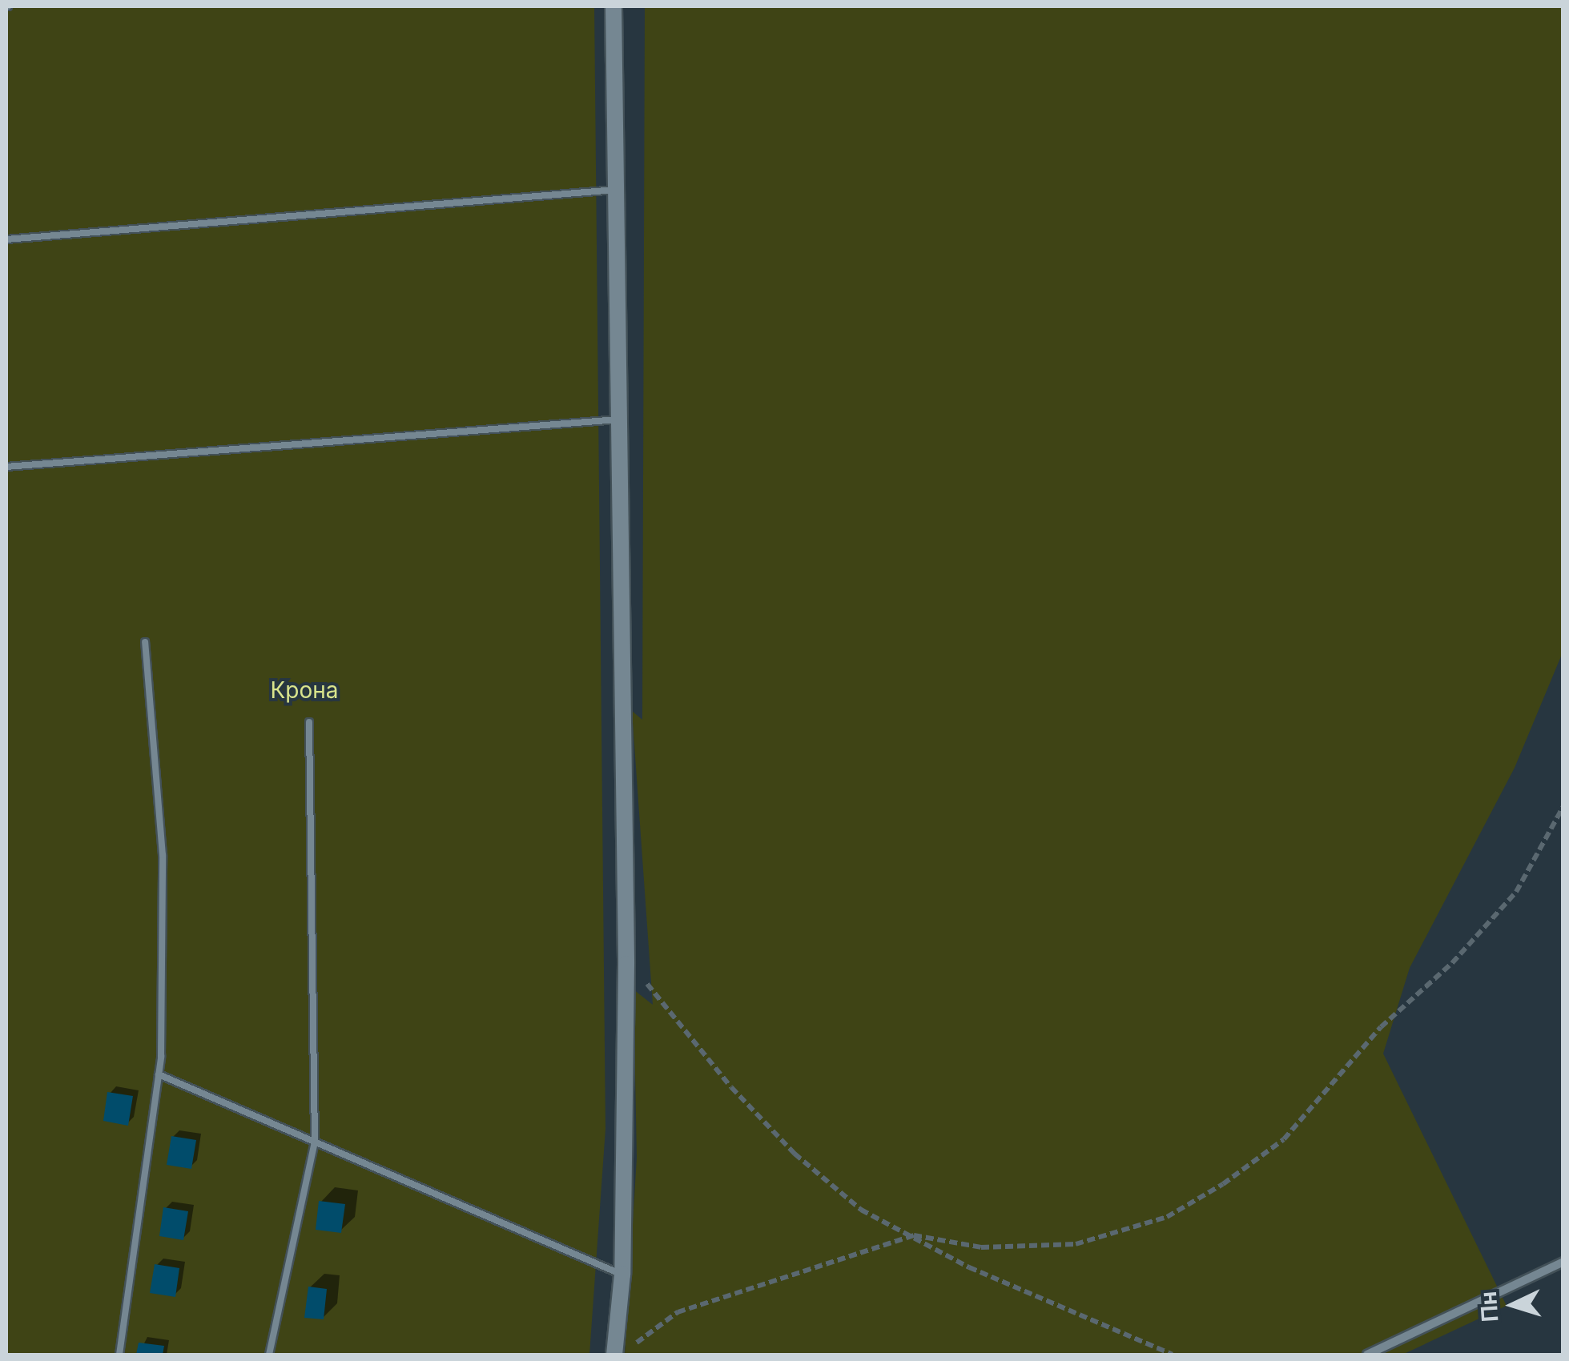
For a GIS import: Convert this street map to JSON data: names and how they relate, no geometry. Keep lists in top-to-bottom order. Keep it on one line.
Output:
{"parks":["Крона"],"north":"left"}
